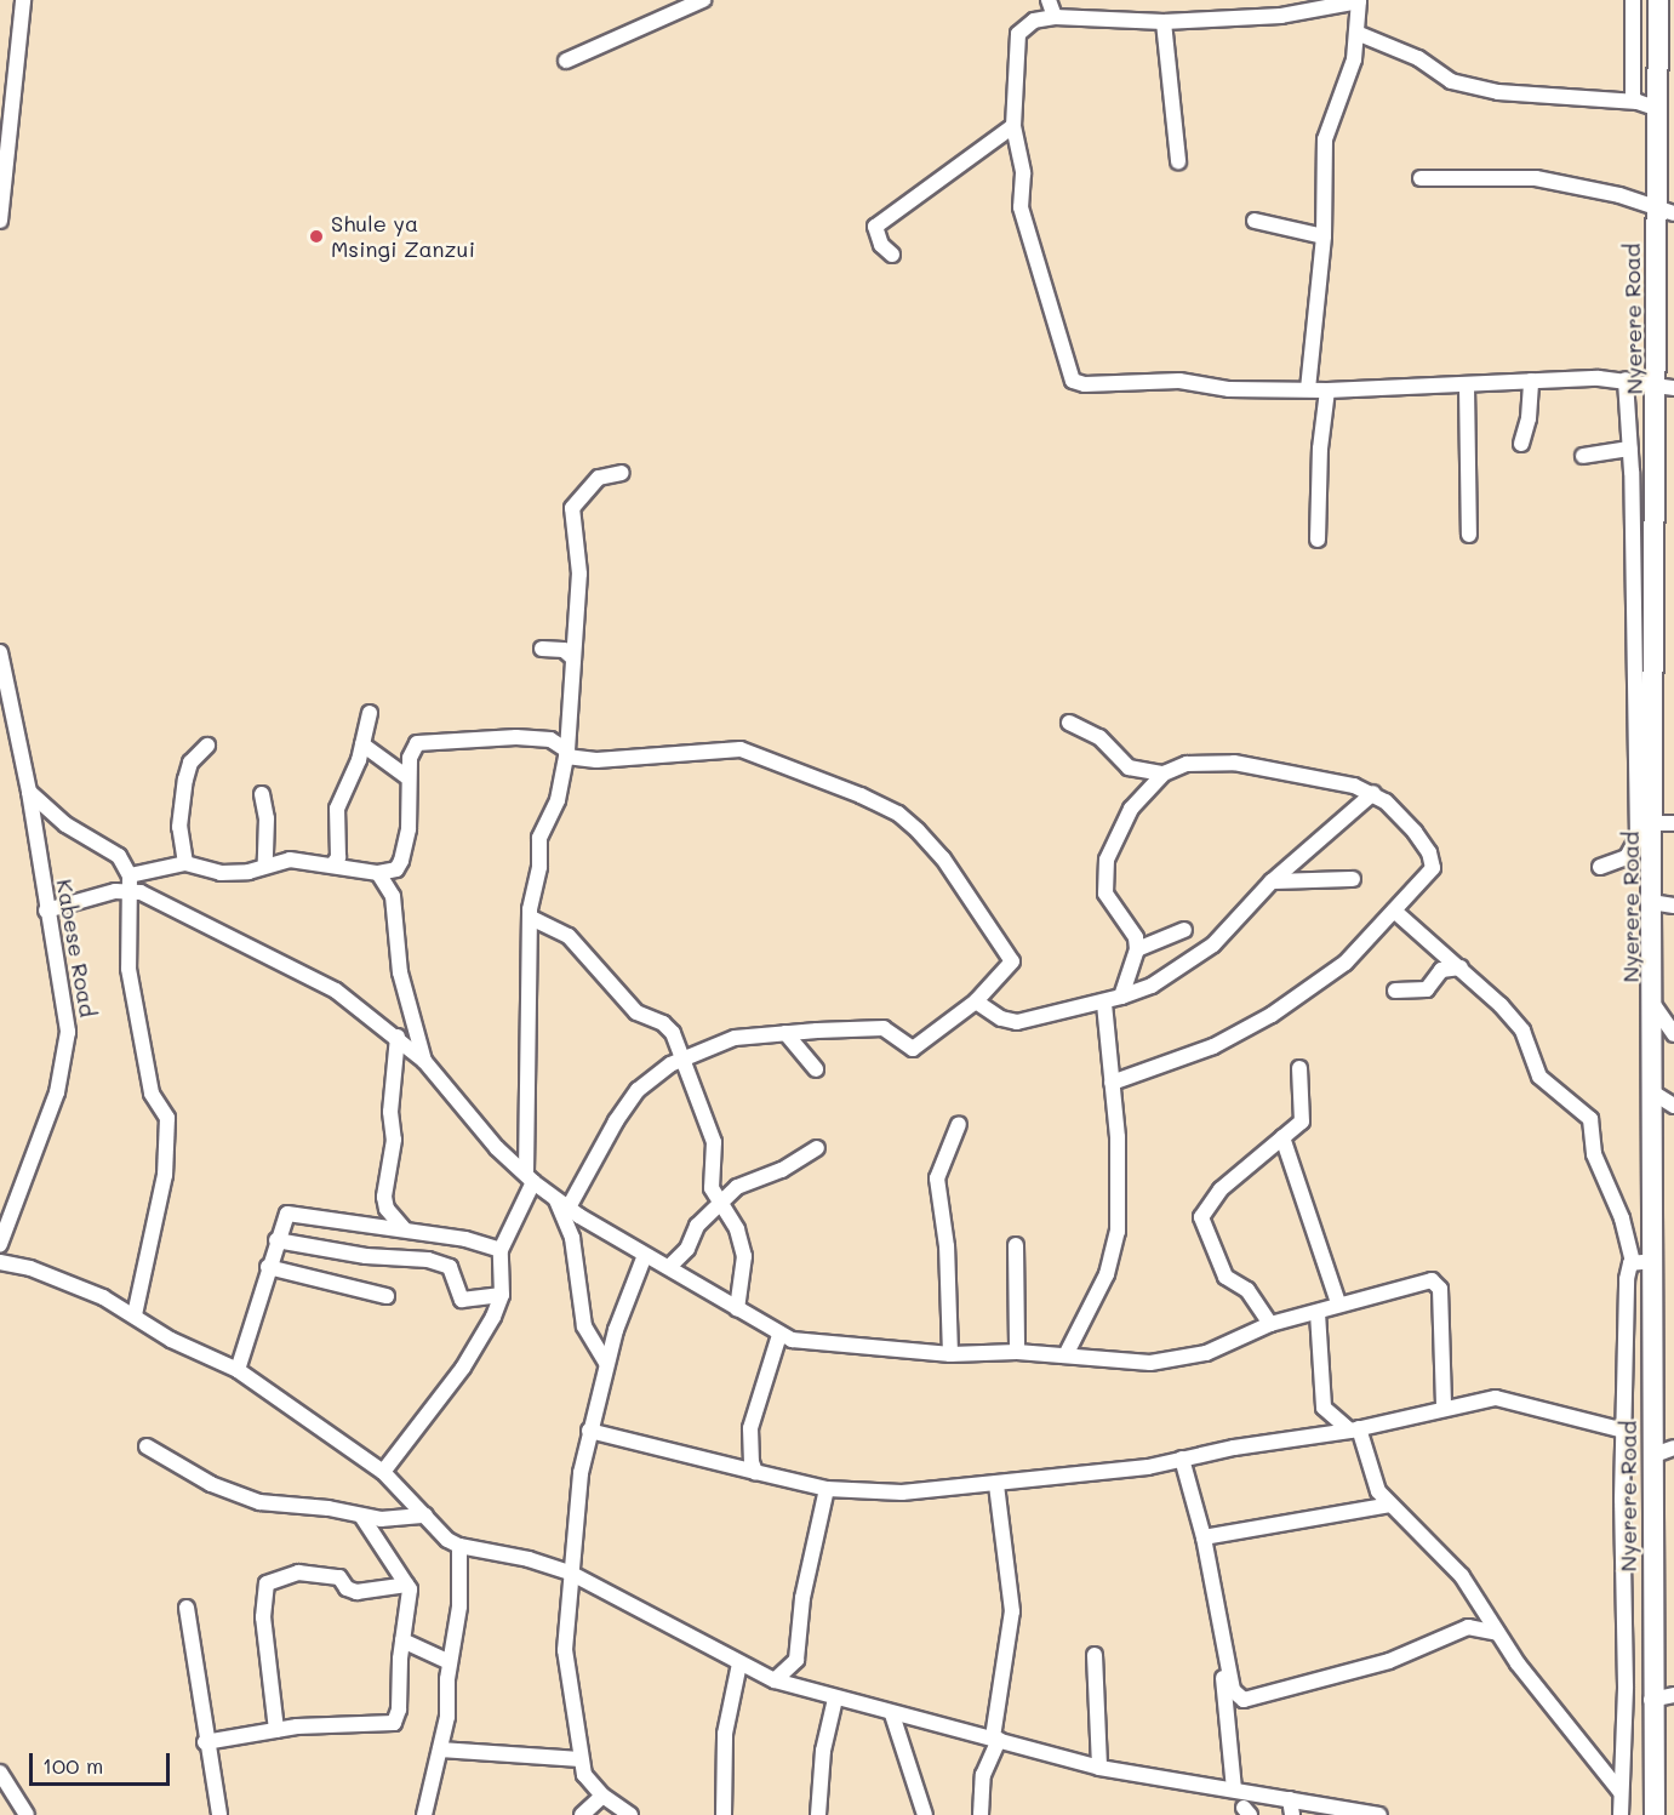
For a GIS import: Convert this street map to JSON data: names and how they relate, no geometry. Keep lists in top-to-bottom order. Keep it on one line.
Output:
{"streets":{"highway":["Nyerere Road"],"street":["Kabese Road"]},"places":["Shule ya Msingi Zanzui"],"scale_bar":"100 m"}
